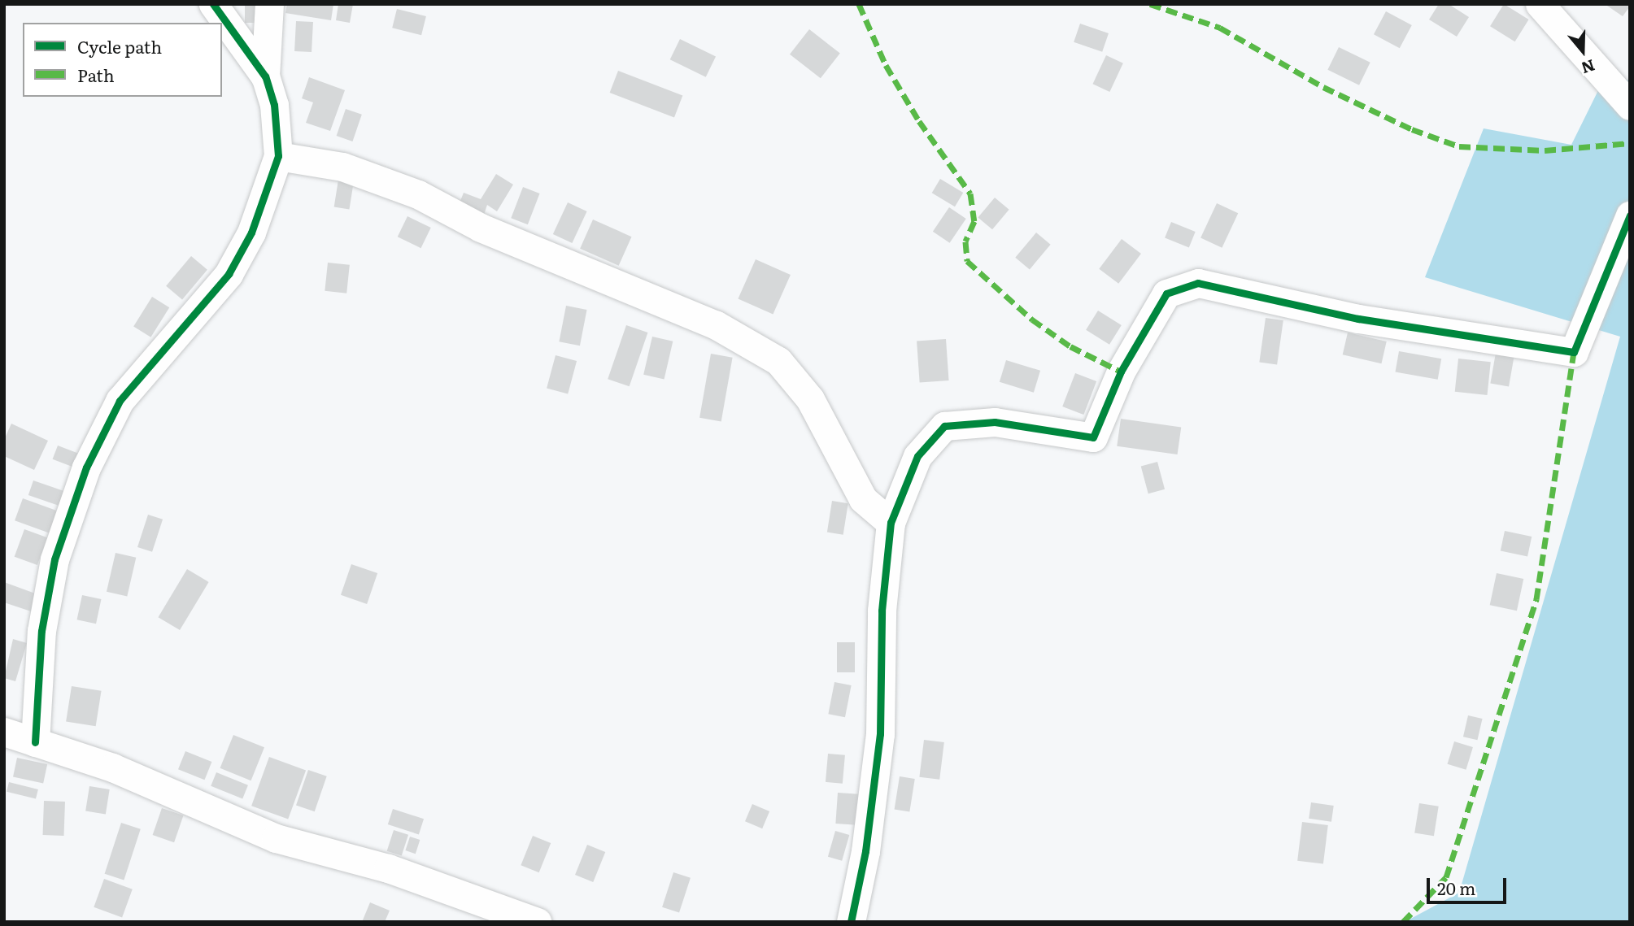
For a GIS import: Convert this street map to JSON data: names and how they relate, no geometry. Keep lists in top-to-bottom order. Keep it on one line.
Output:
{"legend":["Cycle path","Path"],"scale_bar":"20 m","north":"bottom"}
